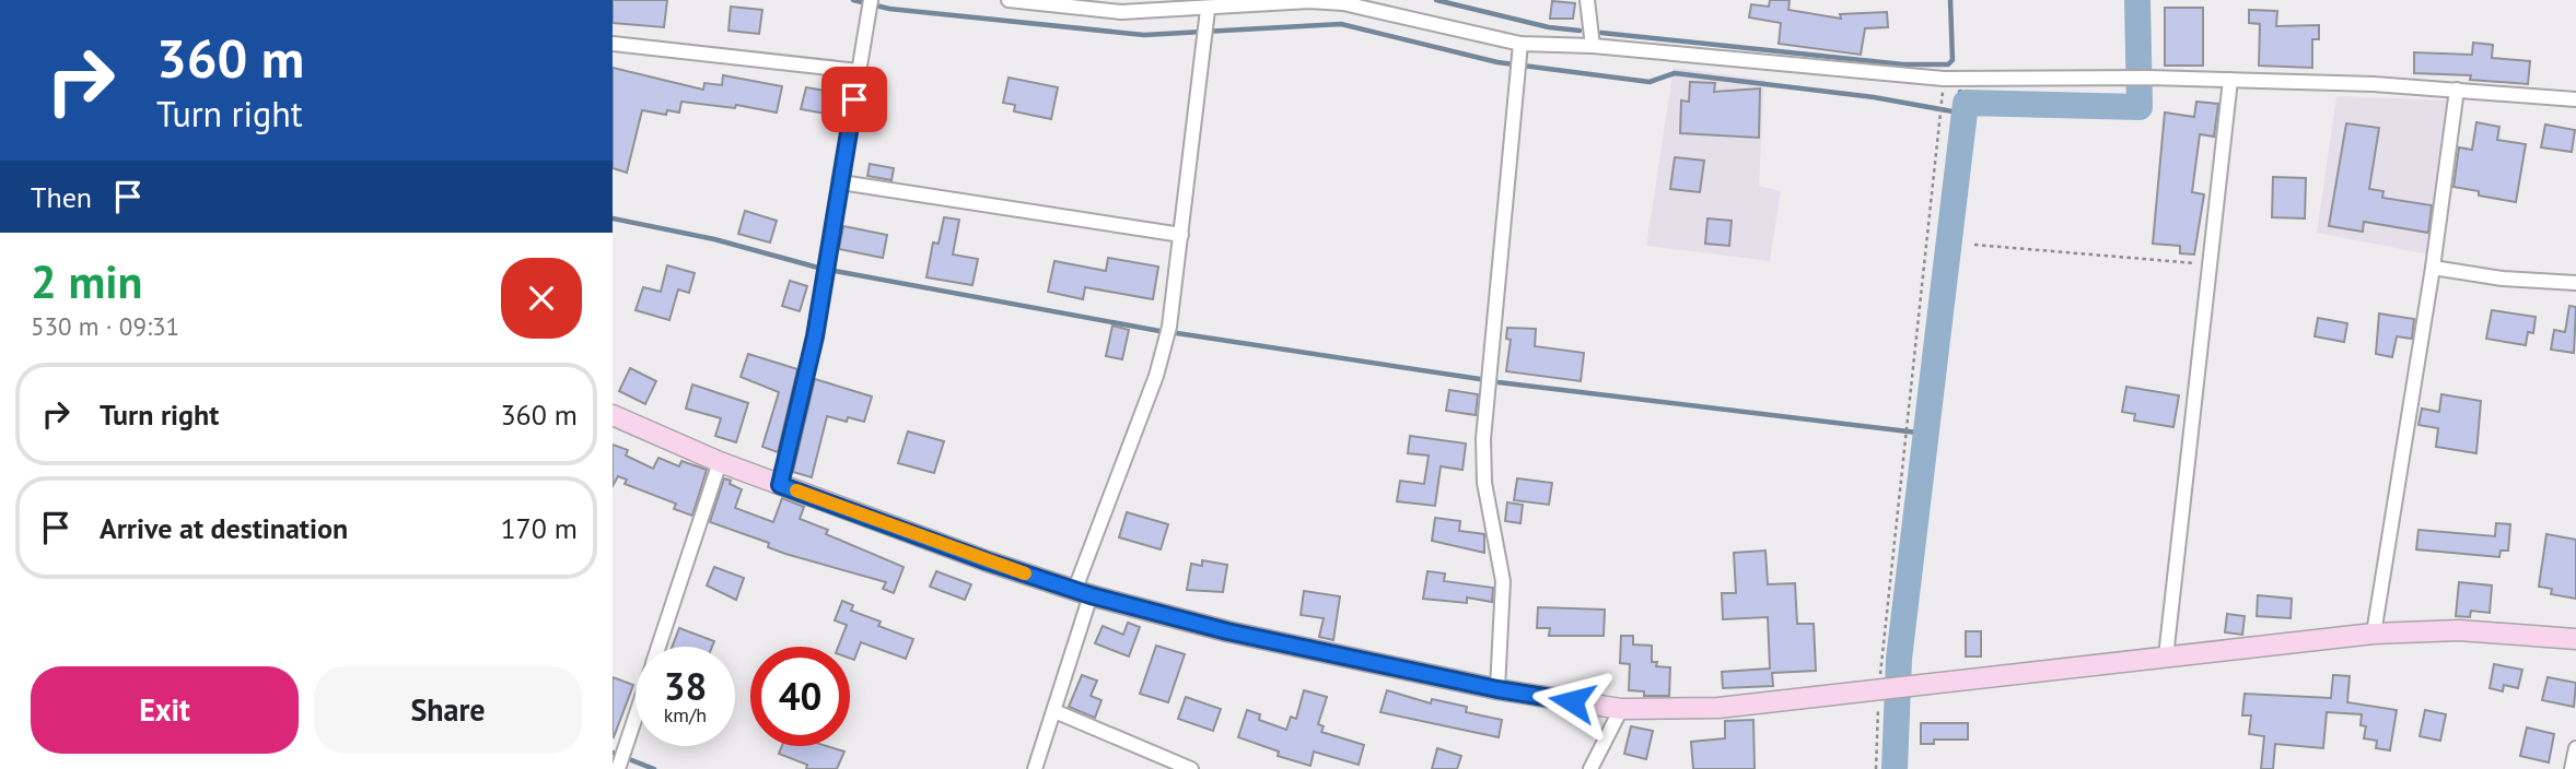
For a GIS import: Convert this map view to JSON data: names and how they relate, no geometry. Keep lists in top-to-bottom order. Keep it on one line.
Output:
{"page":{"turn":["360 m","Turn right"],"then":"Then","heading":["2 min","530 m · 09:31"],"list":[{"name":"Turn right","value":"360 m"},{"name":"Arrive at destination","value":"170 m"}],"speed":"38 km/h","limit":"40","buttons":["Exit","Share"]}}
